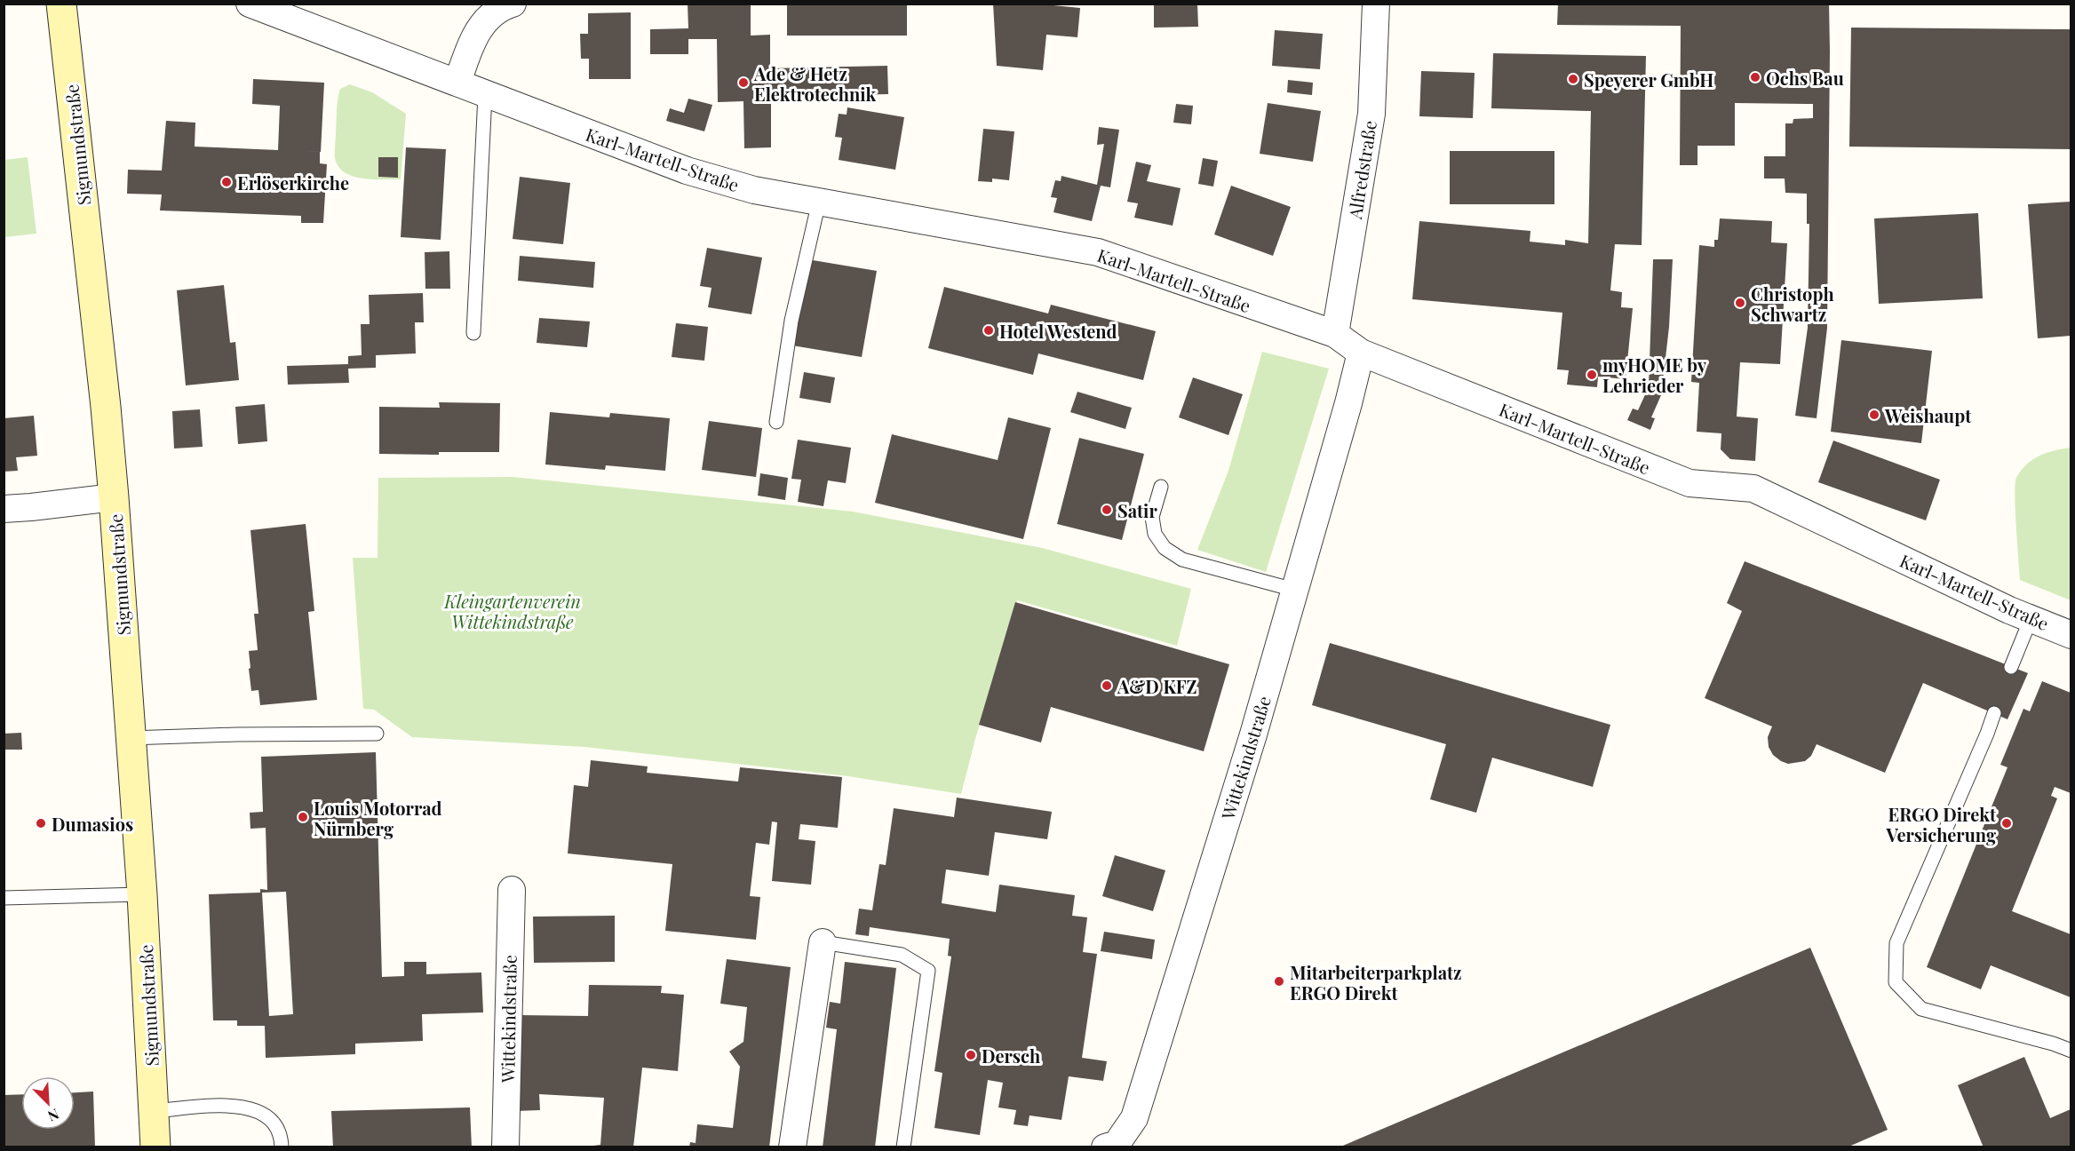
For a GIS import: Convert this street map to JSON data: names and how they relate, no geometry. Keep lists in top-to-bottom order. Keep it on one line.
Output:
{"streets":{"main road":["Sigmundstraße"],"street":["Karl-Martell-Straße","Alfredstraße","Wittekindstraße"]},"crossings":[["Karl-Martell-Straße","Alfredstraße"],["Karl-Martell-Straße","Wittekindstraße"]],"parks":["Kleingartenverein Wittekindstraße"],"places":["Ochs Bau","Speyerer GmbH","Ade & Hetz Elektrotechnik","Erlöserkirche","Christoph Schwartz","Hotel Westend","myHOME by Lehrieder","Weishaupt","Satir","A&D KFZ","Louis Motorrad Nürnberg","Dumasios","ERGO Direkt Versicherung","Mitarbeiterparkplatz ERGO Direkt","Dersch"],"north":"bottom right"}
